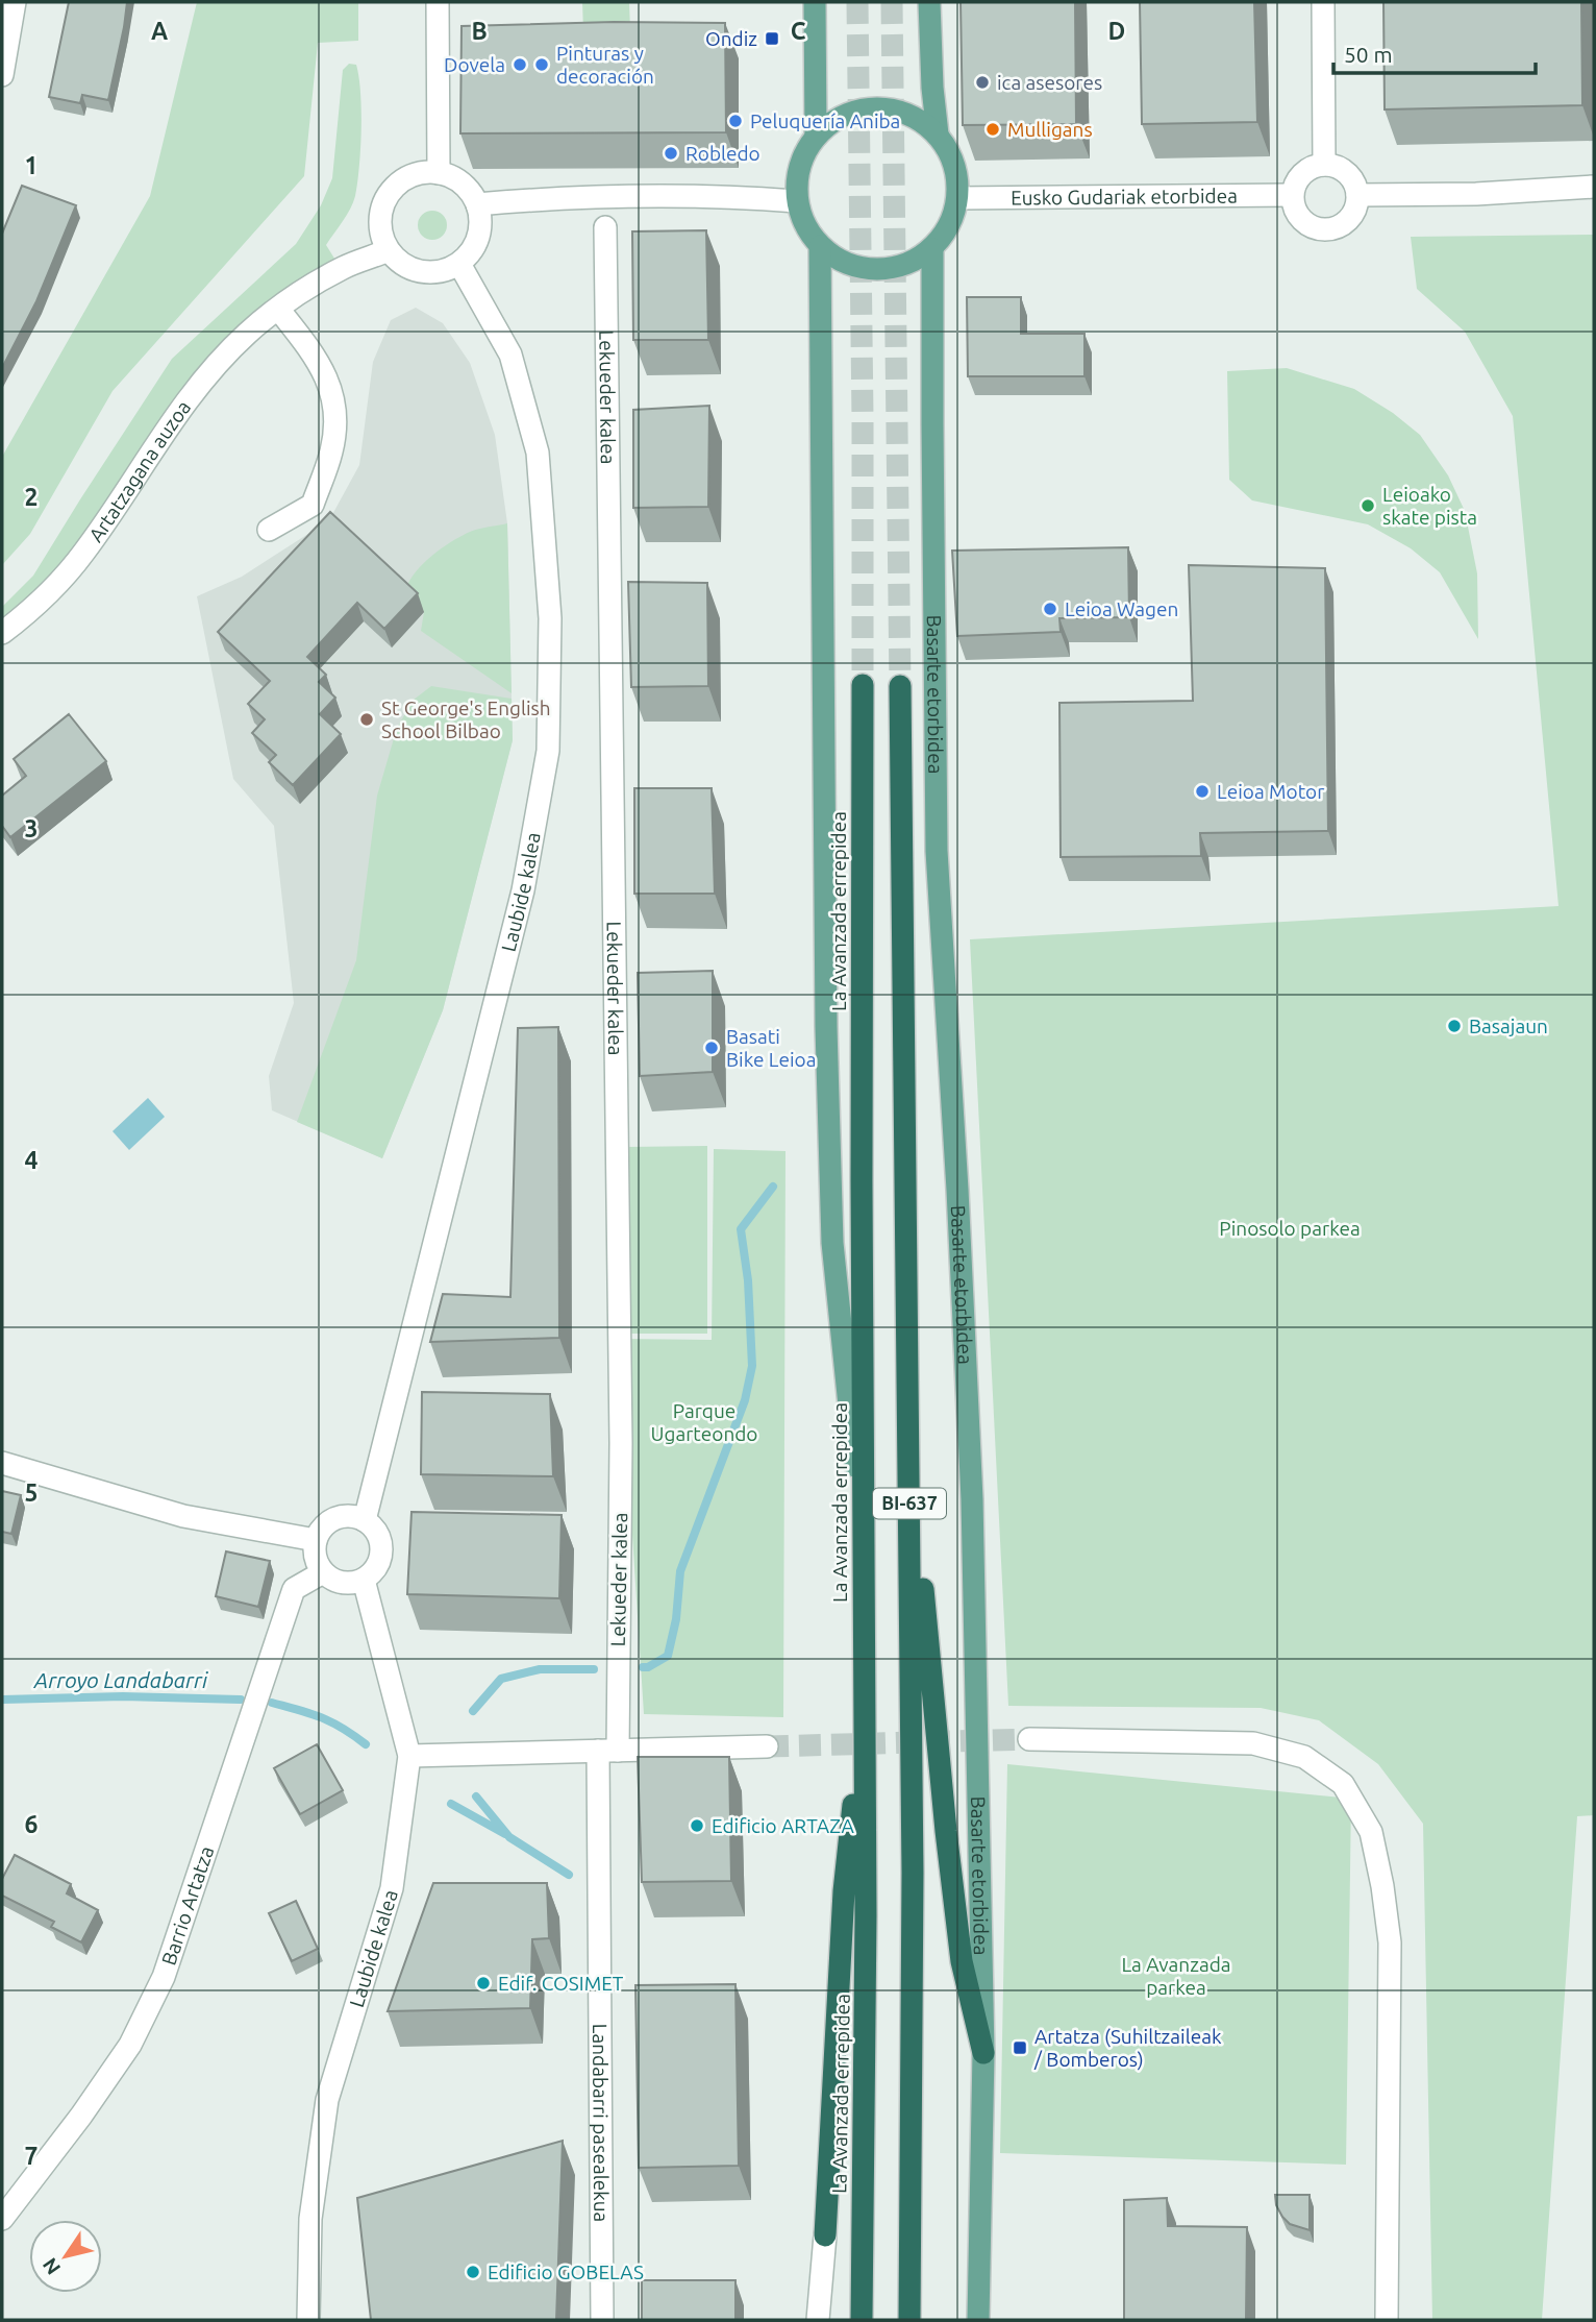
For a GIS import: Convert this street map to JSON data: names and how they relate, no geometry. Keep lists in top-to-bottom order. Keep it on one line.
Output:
{"streets":{"highway":["La Avanzada errepidea","BI-637"],"main road":["Basarte etorbidea"],"street":["Eusko Gudariak etorbidea","Lekueder kalea","Artatzagana auzoa","Laubide kalea","Barrio Artatza","Landabarri pasealekua"]},"crossings":[["Eusko Gudariak etorbidea","Basarte etorbidea"],["Lekueder kalea","Landabarri pasealekua"],["Artatzagana auzoa","Laubide kalea"],["Laubide kalea","Barrio Artatza"]],"water":["Arroyo Landabarri"],"parks":["Pinosolo parkea","Parque Ugarteondo","La Avanzada parkea"],"places":{"transit":["Ondiz","Artatza (Suhiltzaileak / Bomberos)"],"other":["Dovela","Pinturas y decoración","ica asesores","Peluquería Aniba","Mulligans","Robledo","Leioako skate pista","Leioa Wagen","St George's English School Bilbao","Leioa Motor","Basajaun","Basati Bike Leioa","Edificio ARTAZA","Edif. COSIMET","Edificio GOBELAS"]},"scale_bar":"50 m","north":"bottom left","grid":{"columns":["A","B","C","D"],"rows":["1","2","3","4","5","6","7"]}}
